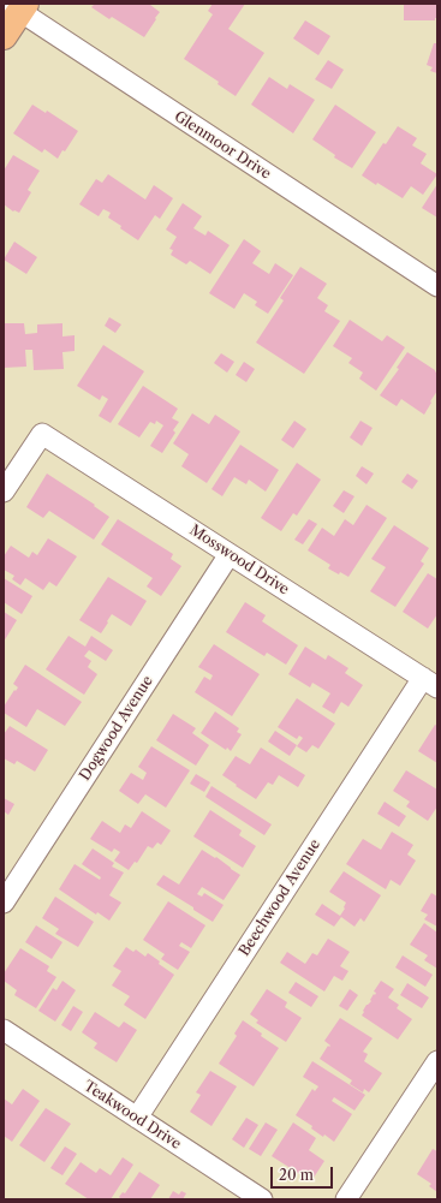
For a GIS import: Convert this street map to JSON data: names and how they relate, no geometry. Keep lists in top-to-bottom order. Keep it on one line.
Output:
{"streets":{"street":["Glenmoor Drive","Mosswood Drive","Dogwood Avenue","Beechwood Avenue","Teakwood Drive"]},"crossings":[["Mosswood Drive","Dogwood Avenue"],["Mosswood Drive","Beechwood Avenue"],["Beechwood Avenue","Teakwood Drive"]],"scale_bar":"20 m"}
